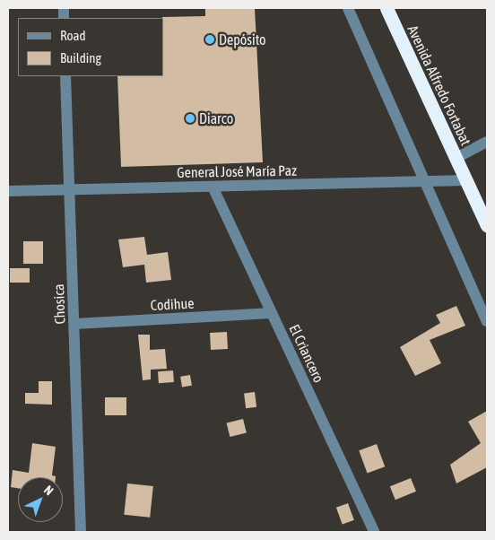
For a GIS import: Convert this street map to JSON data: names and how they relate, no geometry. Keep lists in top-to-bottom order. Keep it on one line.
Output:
{"streets":{"highway":["Avenida Alfredo Fortabat"],"street":["General José María Paz","Chosica","Codihue","El Criancero"]},"crossings":[["Avenida Alfredo Fortabat","General José María Paz"],["General José María Paz","Chosica"],["General José María Paz","El Criancero"],["Chosica","Codihue"],["Codihue","El Criancero"]],"places":["Depósito","Diarco"],"legend":["Road","Building"],"north":"top right"}
